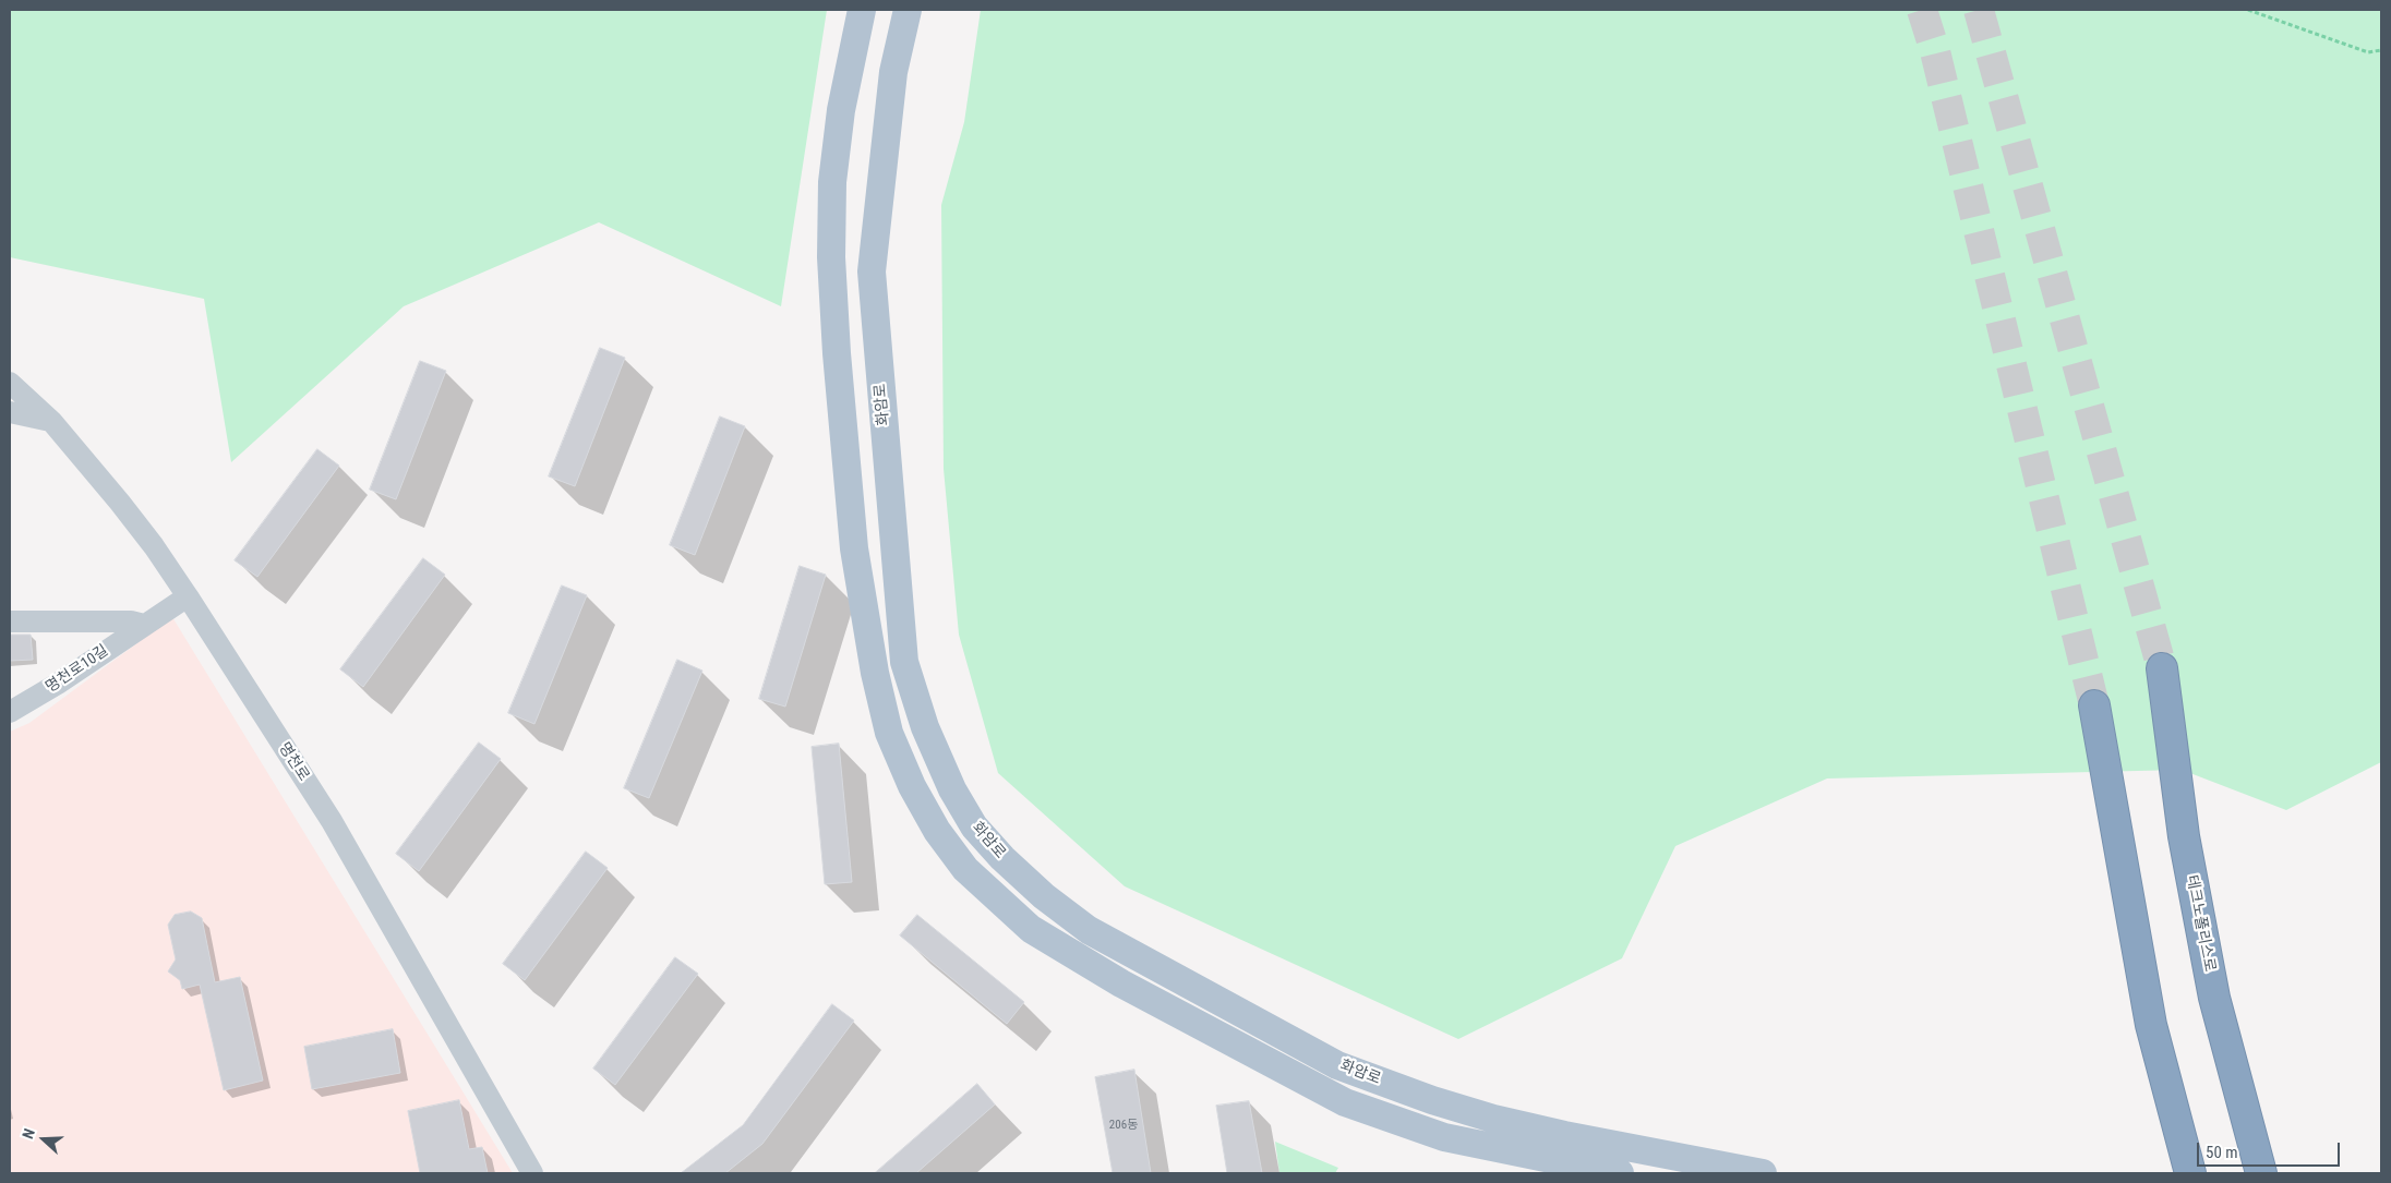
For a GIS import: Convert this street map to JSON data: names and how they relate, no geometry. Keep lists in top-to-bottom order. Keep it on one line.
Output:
{"streets":{"highway":["테크노폴리스로"],"main road":["화암로"],"street":["명천로10길","명천로"]},"crossings":[["명천로10길","명천로"]],"house_numbers":["206동"],"scale_bar":"50 m","north":"left"}
